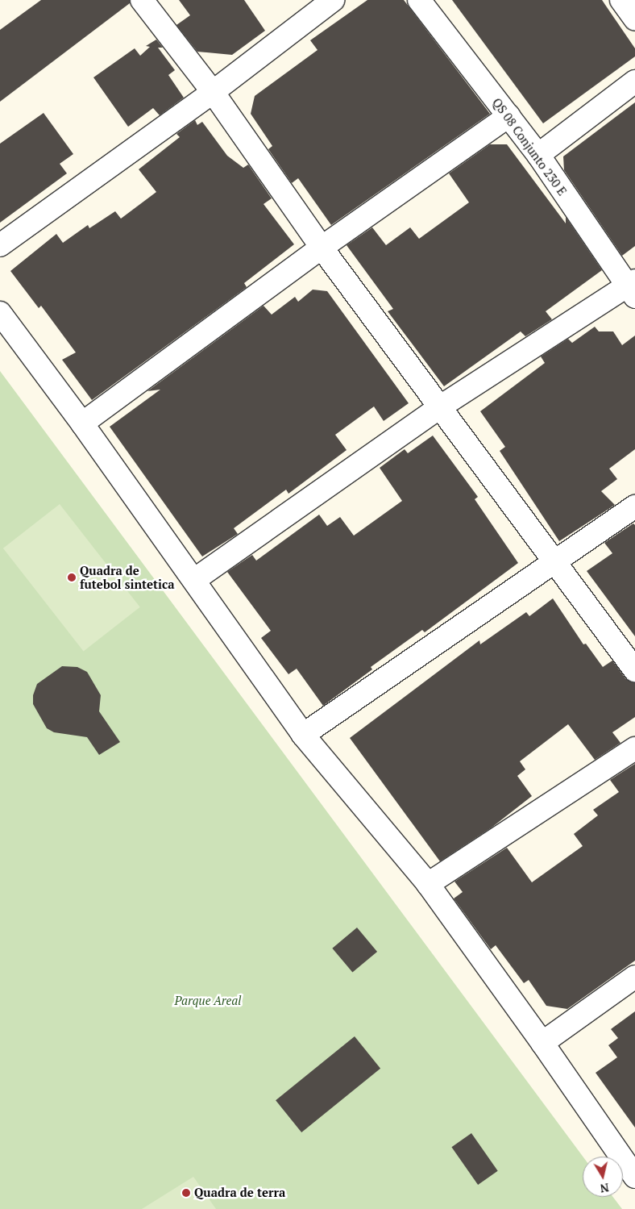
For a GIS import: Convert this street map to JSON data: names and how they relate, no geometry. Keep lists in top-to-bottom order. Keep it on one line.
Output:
{"streets":{"street":["QS 08 Conjunto 230 E"]},"parks":["Parque Areal"],"places":["Quadra de futebol sintetica","Quadra de terra"],"north":"bottom"}
